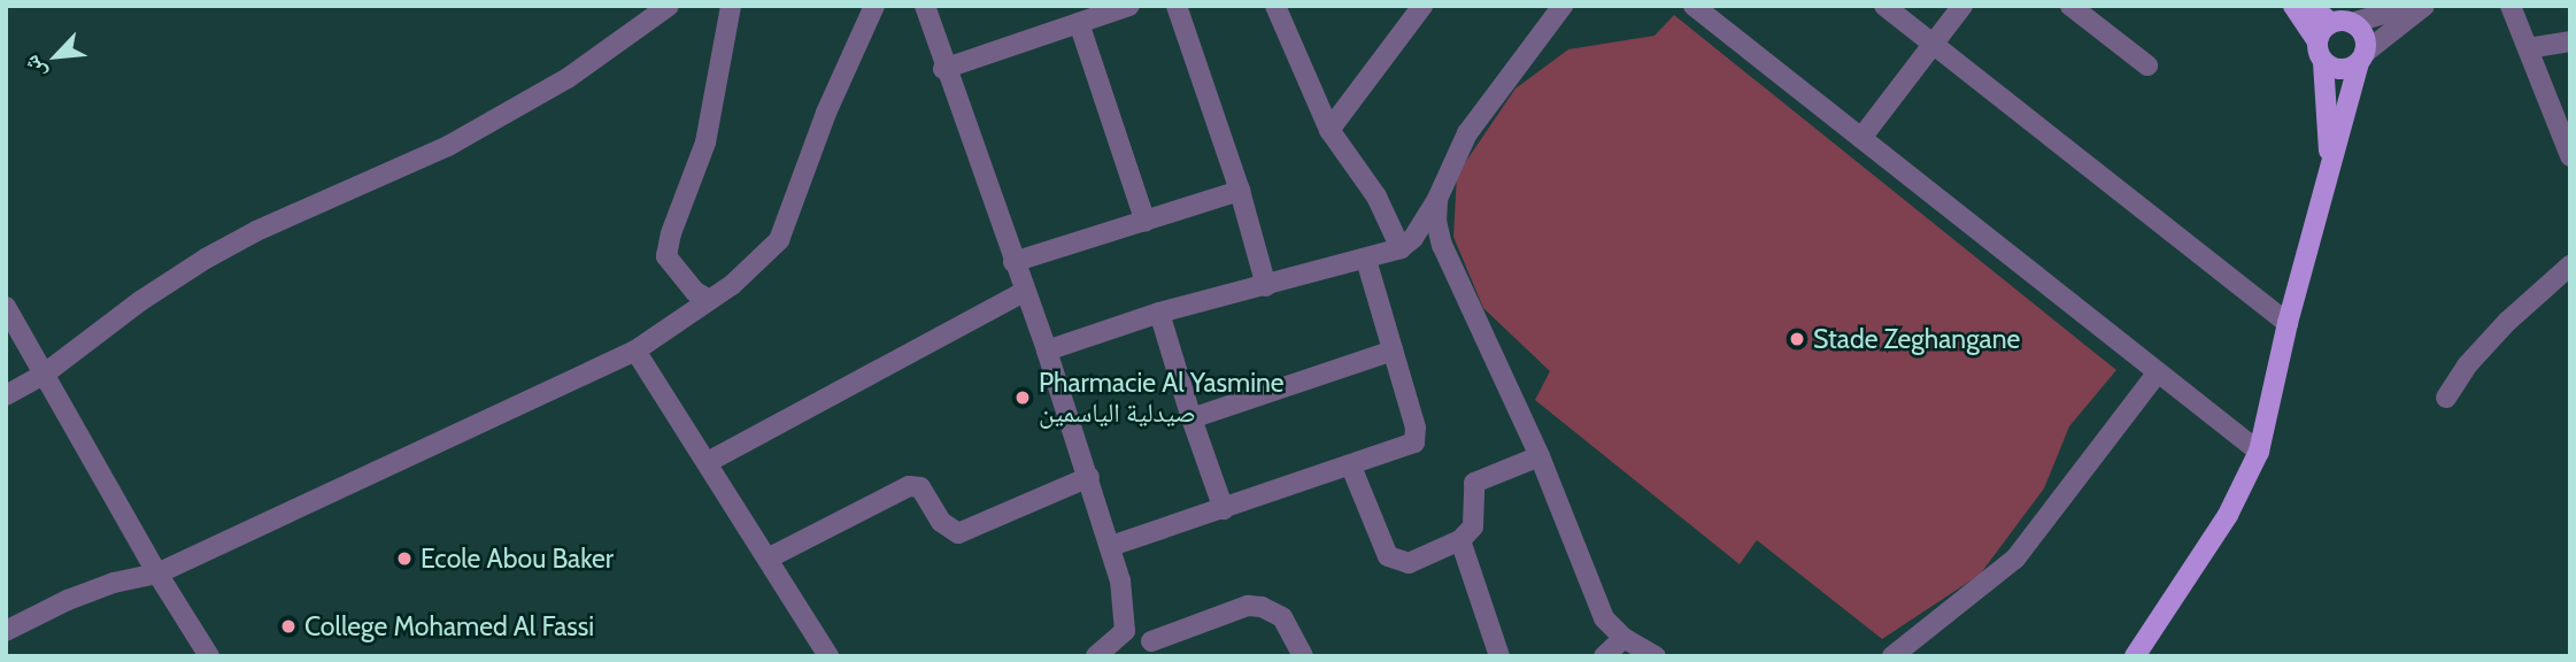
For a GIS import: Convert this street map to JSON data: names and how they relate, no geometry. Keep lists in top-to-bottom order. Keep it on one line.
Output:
{"places":["Stade Zeghangane","Pharmacie Al Yasmine صيدلية الياسمين","Ecole Abou Baker","College Mohamed Al Fassi"],"north":"bottom left"}
